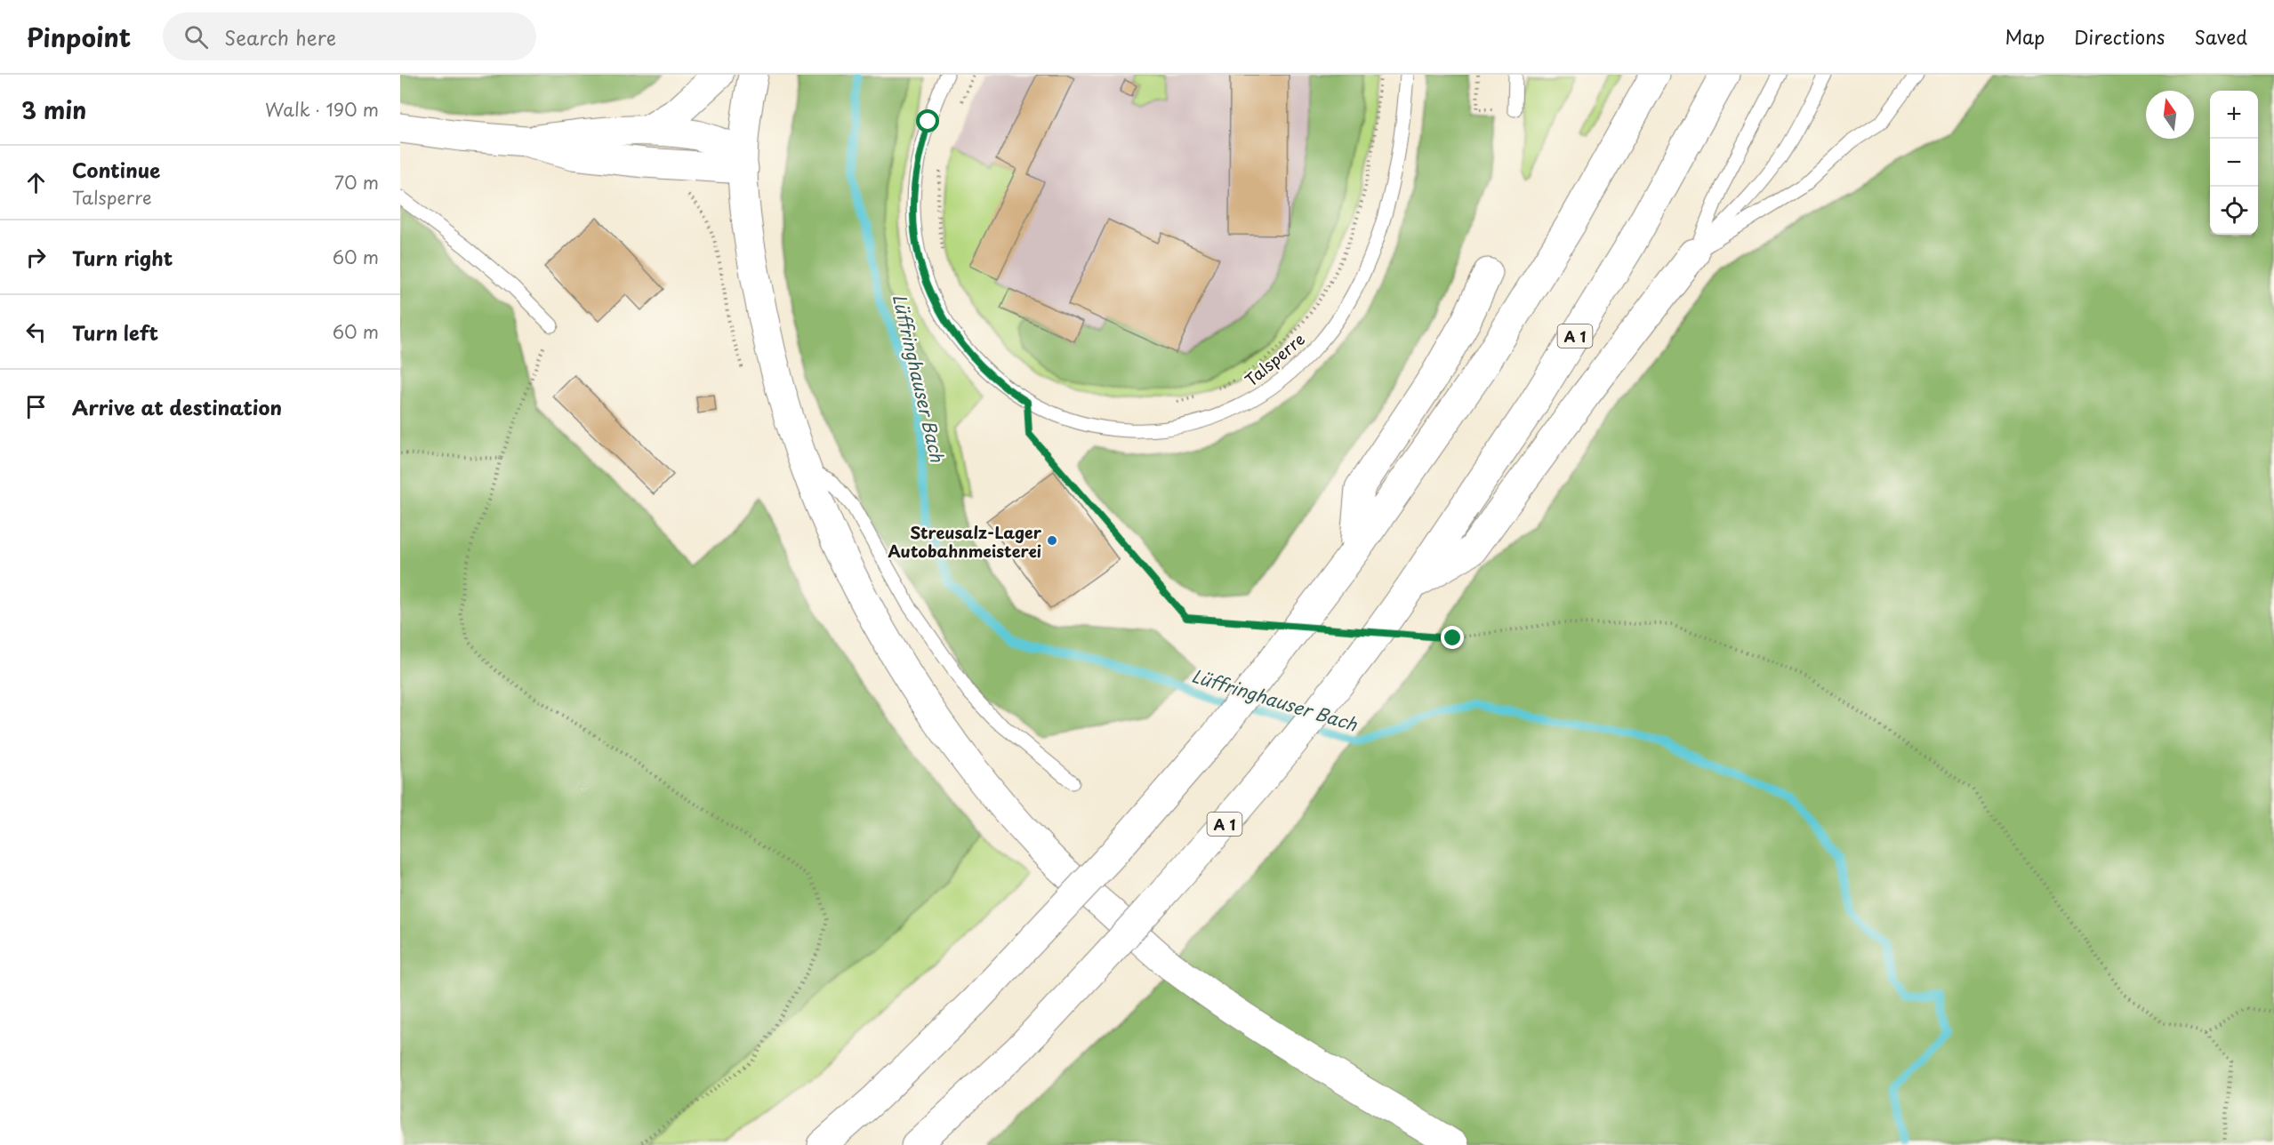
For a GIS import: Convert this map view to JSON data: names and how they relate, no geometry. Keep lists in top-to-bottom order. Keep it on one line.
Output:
{"streets":{"main road":["A 1"],"lane":["Talsperre"]},"water":["Lüffringhauser Bach"],"places":["Streusalz-Lager Autobahnmeisterei"],"north":"top","page":{"header":"Pinpoint","search":"Search here","nav":["Map","Directions","Saved"],"heading":["3 min","Walk · 190 m"],"map_buttons":["+","−"],"list":[["Continue","Talsperre","70 m"],["Turn right","60 m"],["Turn left","60 m"],"Arrive at destination"]}}
